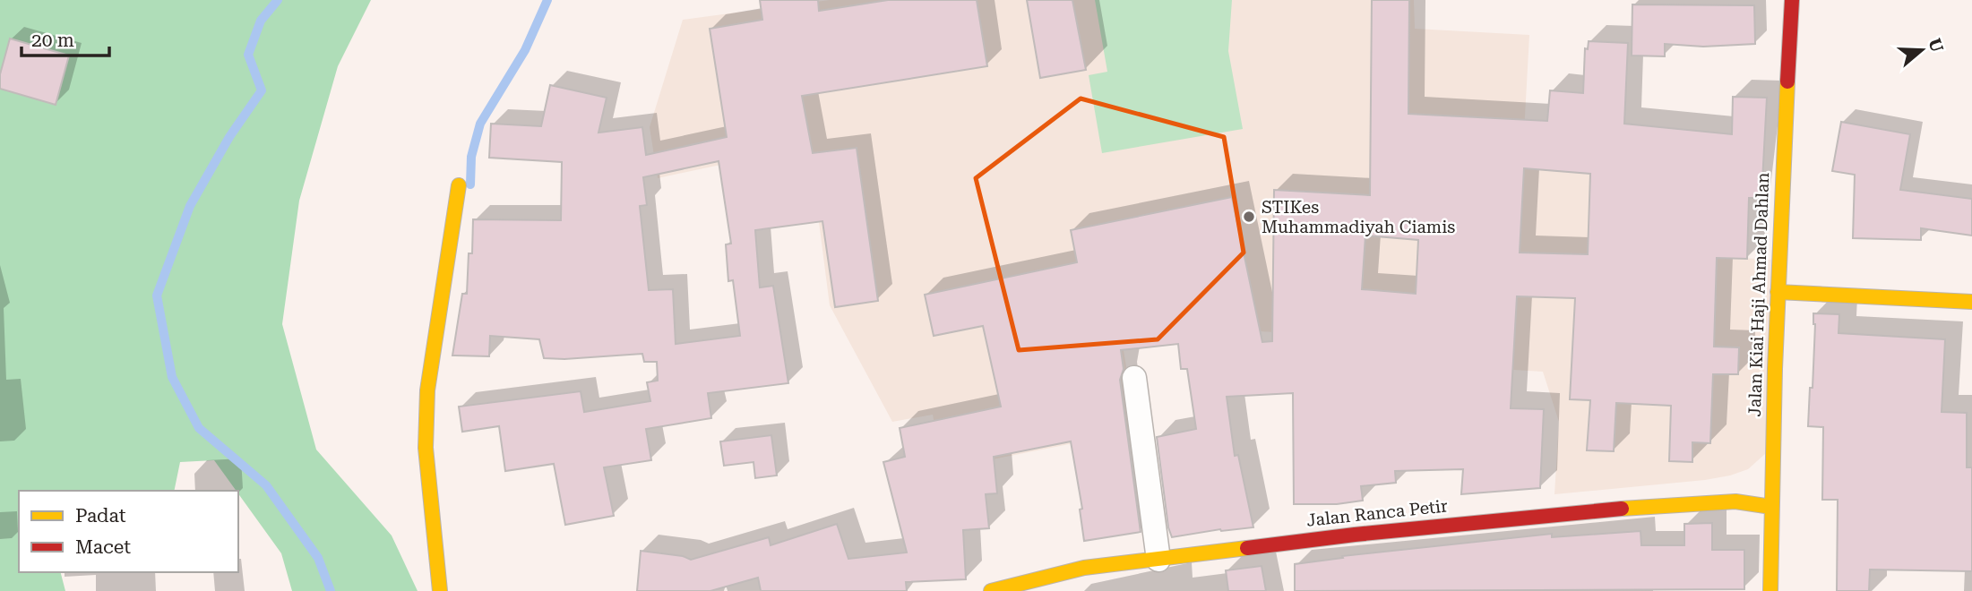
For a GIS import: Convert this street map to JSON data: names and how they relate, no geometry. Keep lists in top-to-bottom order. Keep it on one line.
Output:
{"streets":{"street":["Jalan Kiai Haji Ahmad Dahlan","Jalan Ranca Petir"]},"crossings":[["Jalan Kiai Haji Ahmad Dahlan","Jalan Ranca Petir"]],"places":["STIKes Muhammadiyah Ciamis"],"legend":["Padat","Macet"],"scale_bar":"20 m","north":"right"}
